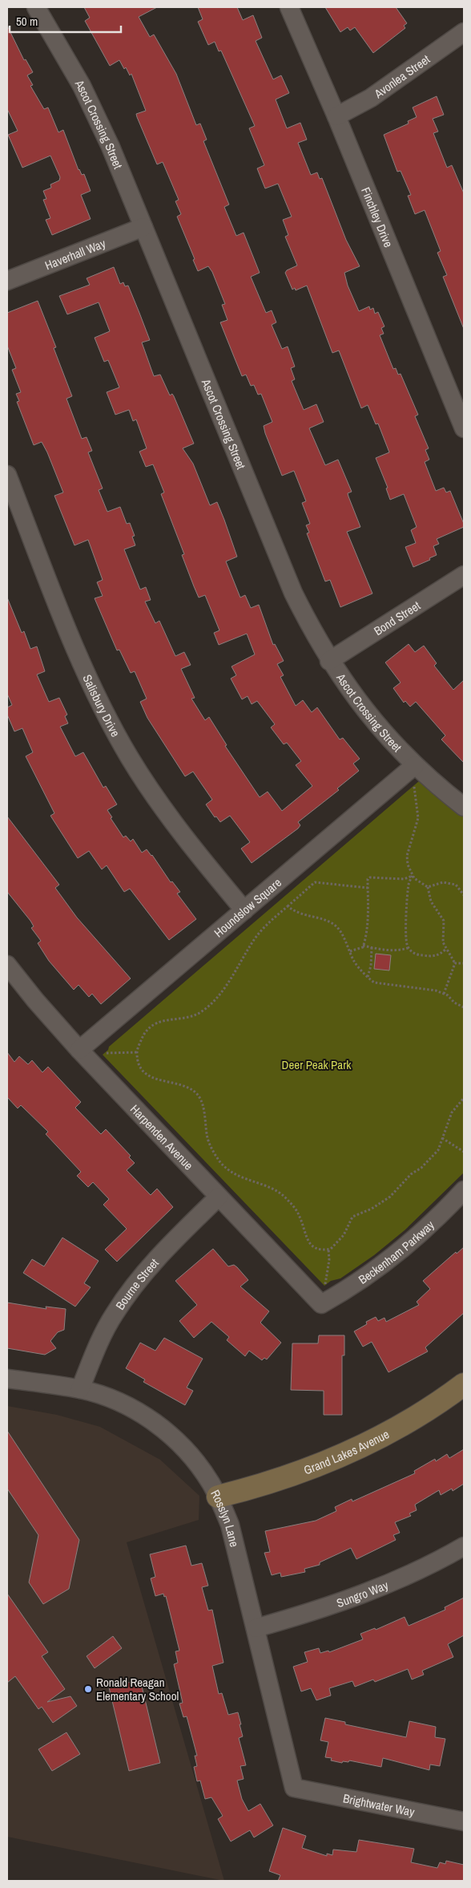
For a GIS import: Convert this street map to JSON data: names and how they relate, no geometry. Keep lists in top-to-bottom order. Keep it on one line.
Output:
{"streets":{"street":["Avonlea Street","Ascot Crossing Street","Finchley Drive","Haverhall Way","Bond Street","Salisbury Drive","Houndslow Square","Harpenden Avenue","Beckenham Parkway","Bourne Street","Grand Lakes Avenue","Rosslyn Lane","Sungro Way","Brightwater Way"]},"crossings":[["Avonlea Street","Finchley Drive"],["Ascot Crossing Street","Haverhall Way"],["Ascot Crossing Street","Bond Street"],["Ascot Crossing Street","Houndslow Square"],["Salisbury Drive","Houndslow Square"],["Houndslow Square","Harpenden Avenue"],["Harpenden Avenue","Beckenham Parkway"],["Harpenden Avenue","Bourne Street"],["Bourne Street","Rosslyn Lane"],["Grand Lakes Avenue","Rosslyn Lane"],["Rosslyn Lane","Sungro Way"],["Rosslyn Lane","Brightwater Way"]],"parks":["Deer Peak Park"],"places":["Ronald Reagan Elementary School"],"scale_bar":"50 m"}
